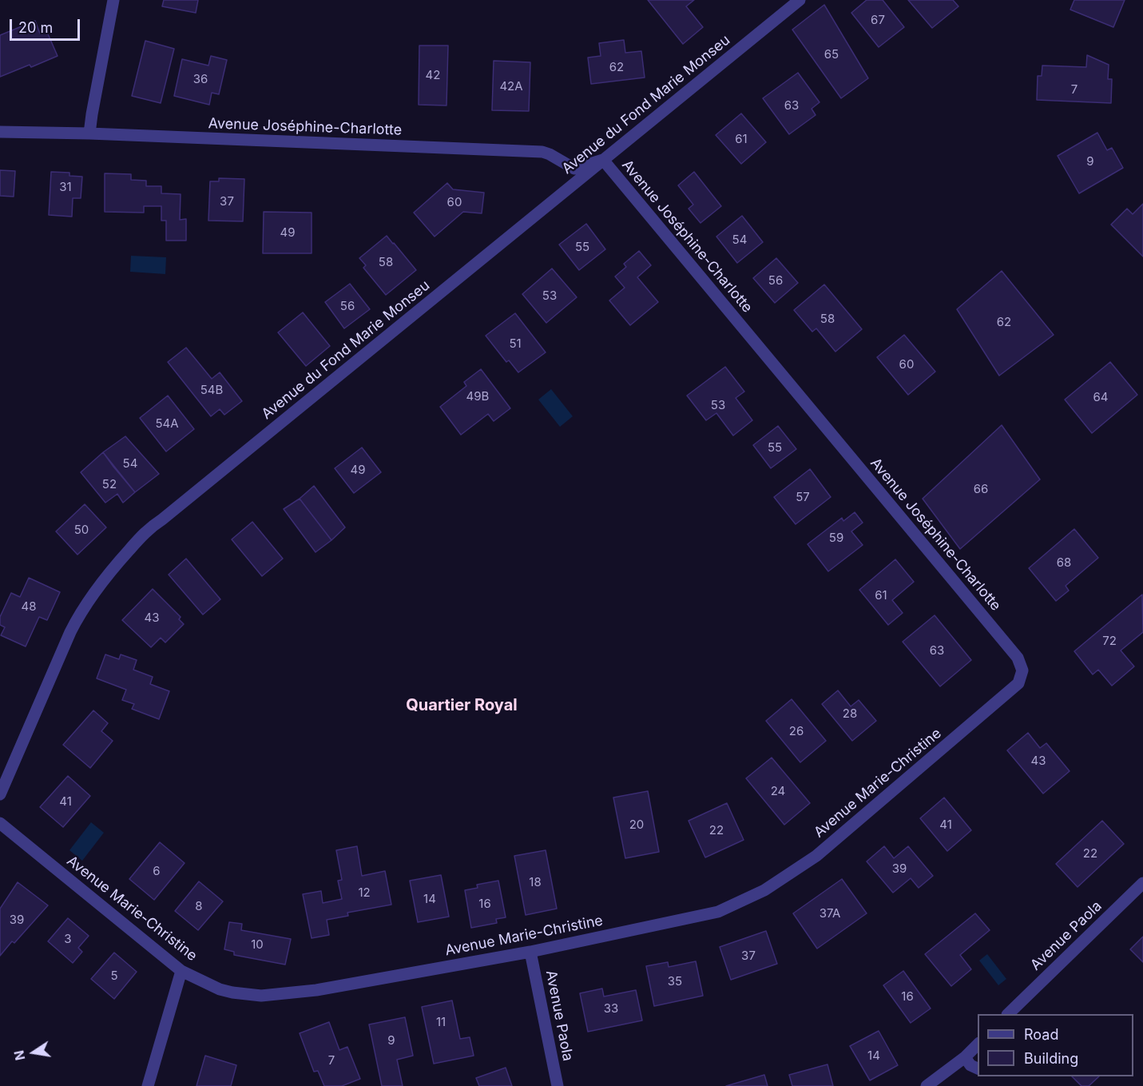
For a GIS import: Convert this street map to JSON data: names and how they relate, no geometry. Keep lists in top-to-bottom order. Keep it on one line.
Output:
{"streets":{"street":["Avenue du Fond Marie Monseu","Avenue Joséphine-Charlotte","Avenue Marie-Christine","Avenue Paola"]},"crossings":[["Avenue du Fond Marie Monseu","Avenue Joséphine-Charlotte"],["Avenue Joséphine-Charlotte","Avenue Marie-Christine"],["Avenue Marie-Christine","Avenue Paola"]],"districts":["Quartier Royal"],"house_numbers":["67","65","62","42","36","42A","7","63","61","9","31","37","60","49","54","55","58","56","53","56","58","62","51","60","54B","49B","64","53","54A","55","54","49","52","66","57","50","59","68","61","48","43","72","63","28","26","43","24","41","20","41","22","22","39","6","18","12","14","16","8","37A","39","3","10","37","5","35","16","33","11","9","14","7"],"legend":["Road","Building"],"scale_bar":"20 m","north":"left"}
